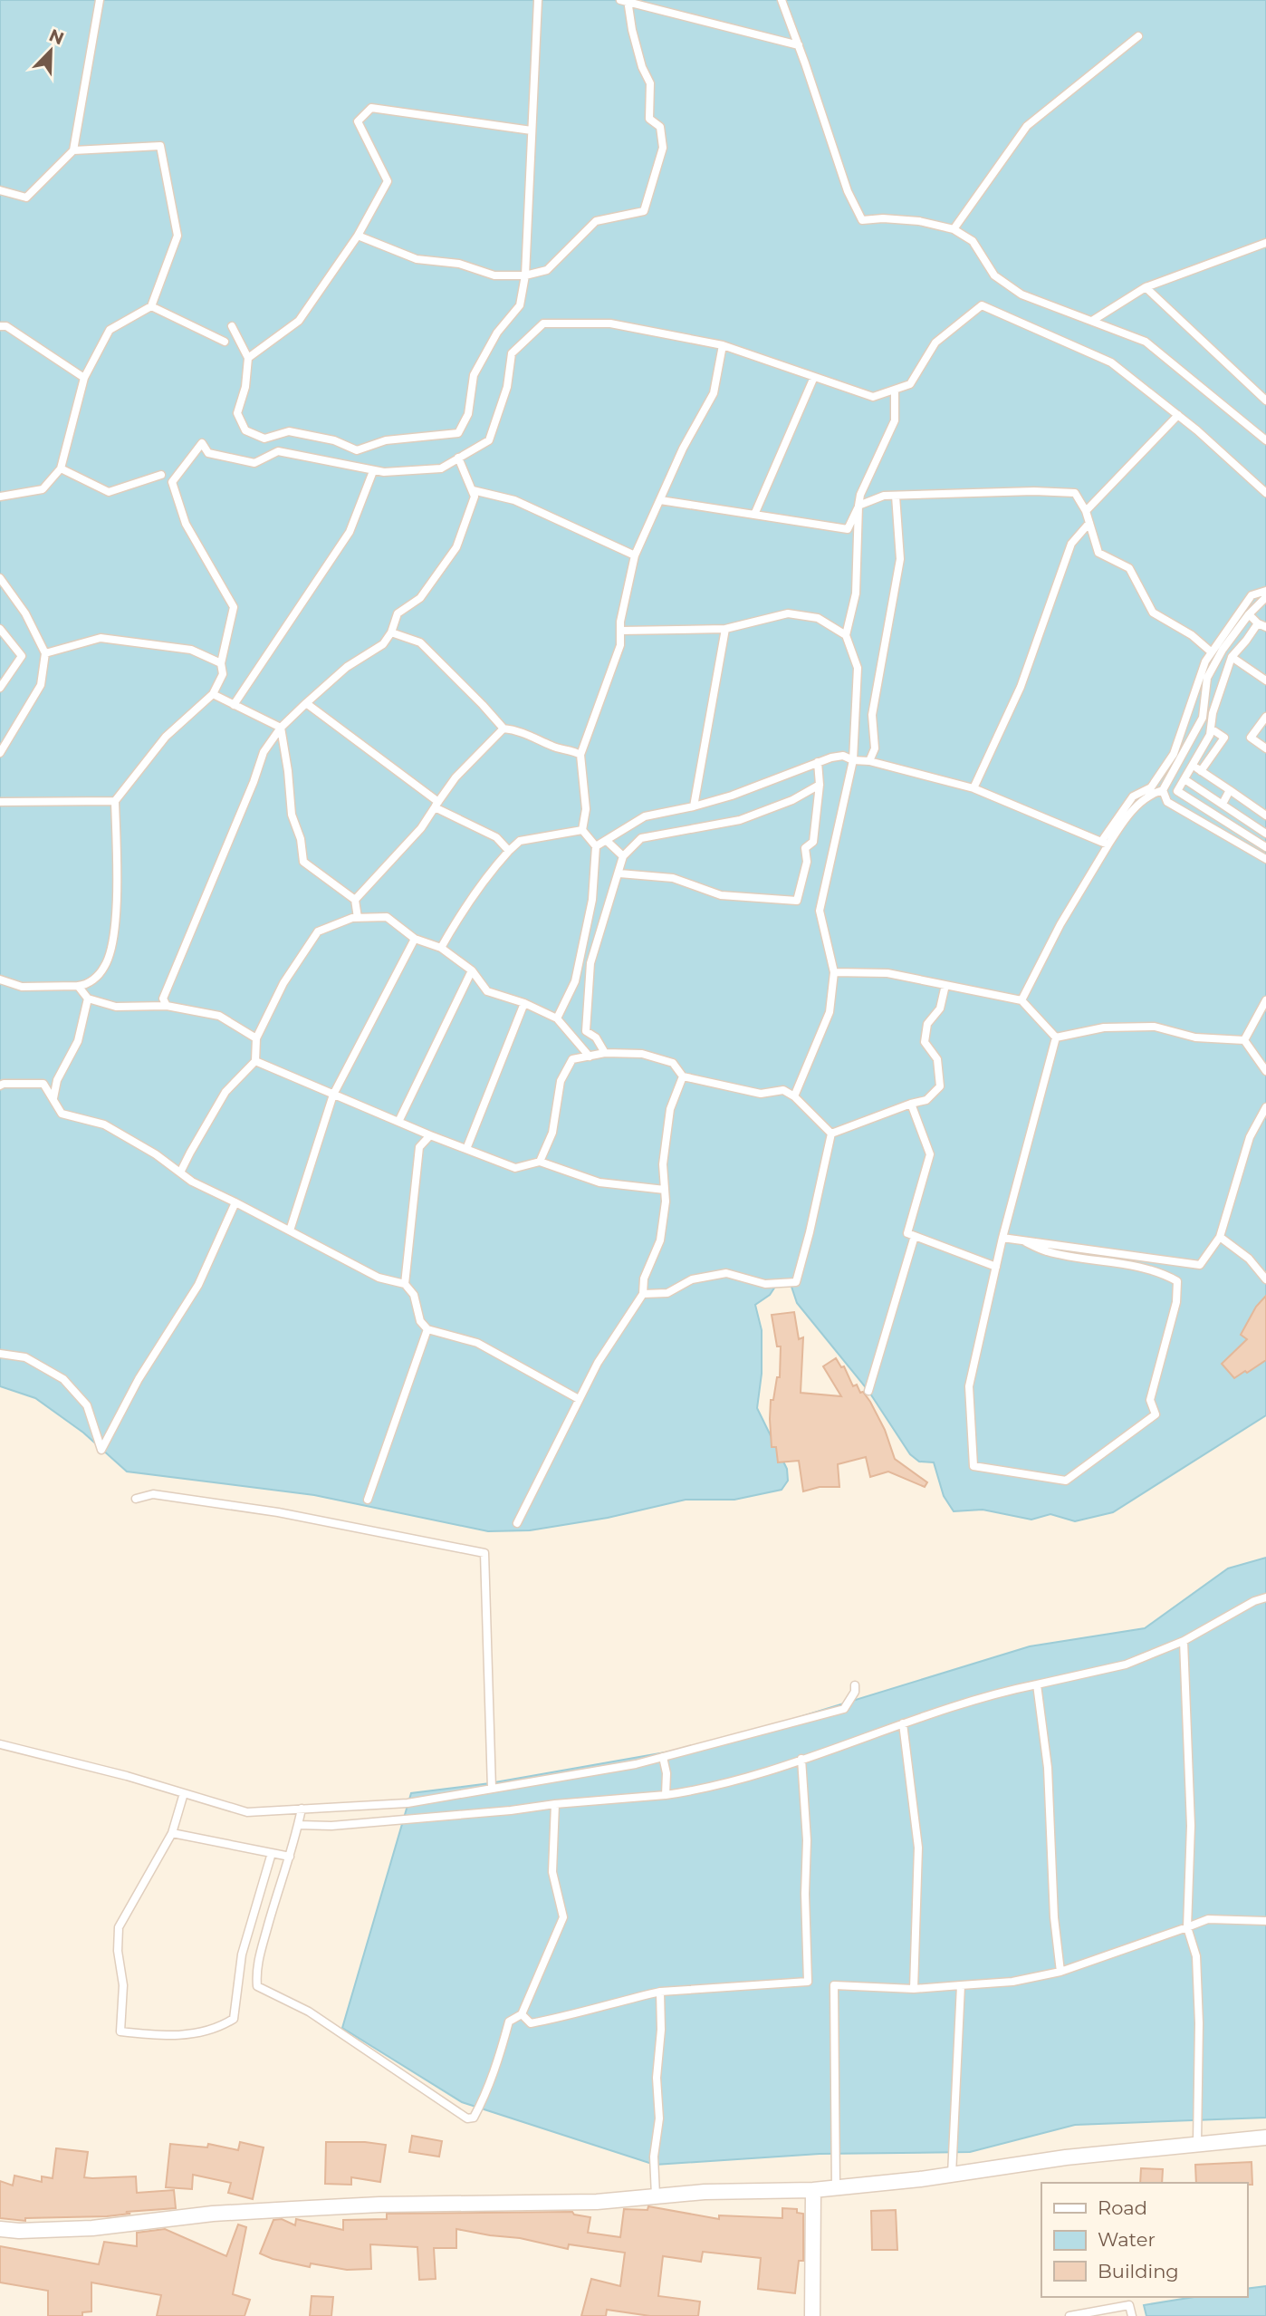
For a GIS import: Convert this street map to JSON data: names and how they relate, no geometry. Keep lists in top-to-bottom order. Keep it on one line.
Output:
{"legend":["Road","Water","Building"],"north":"top right"}
